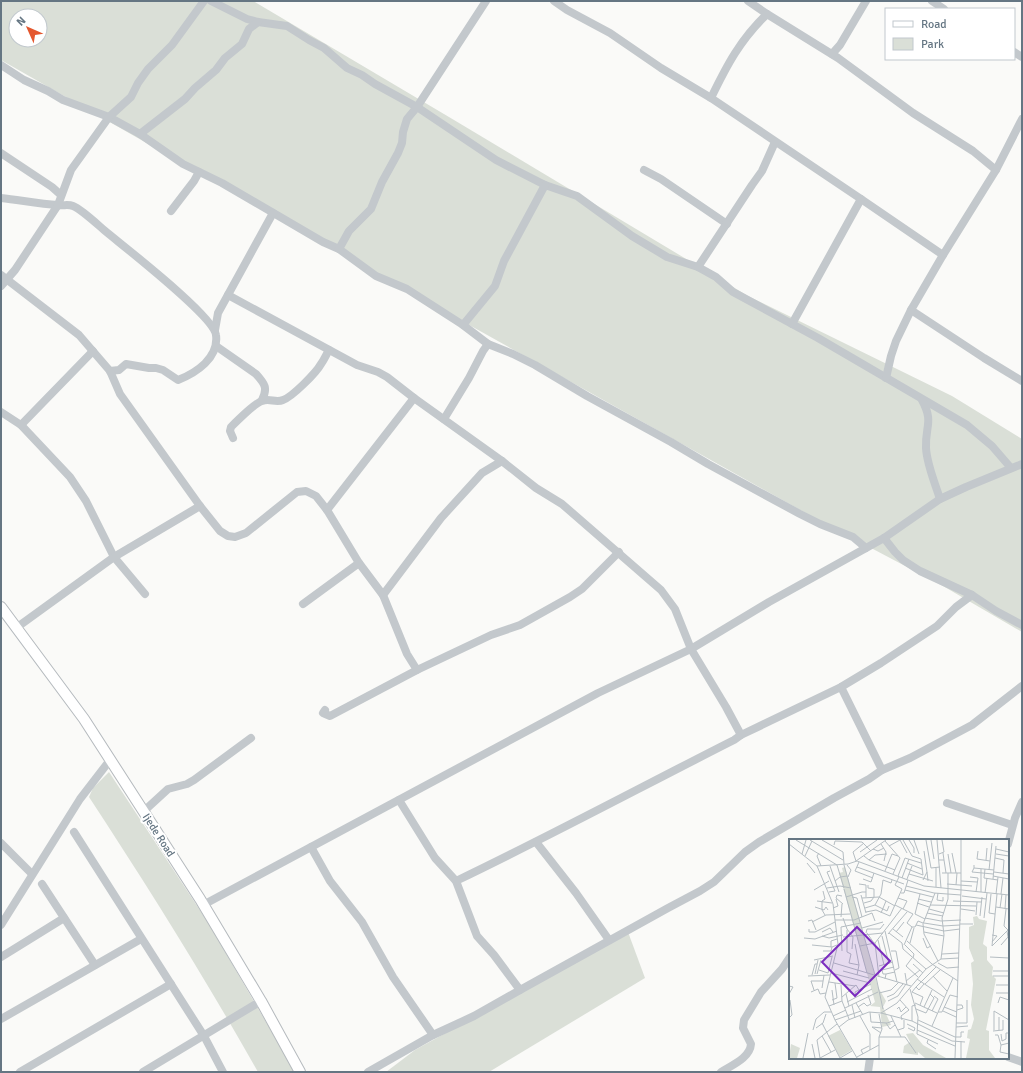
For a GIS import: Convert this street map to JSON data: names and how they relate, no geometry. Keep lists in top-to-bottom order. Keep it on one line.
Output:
{"streets":{"main road":["Ijede Road"]},"legend":["Road","Park"],"north":"top left"}
